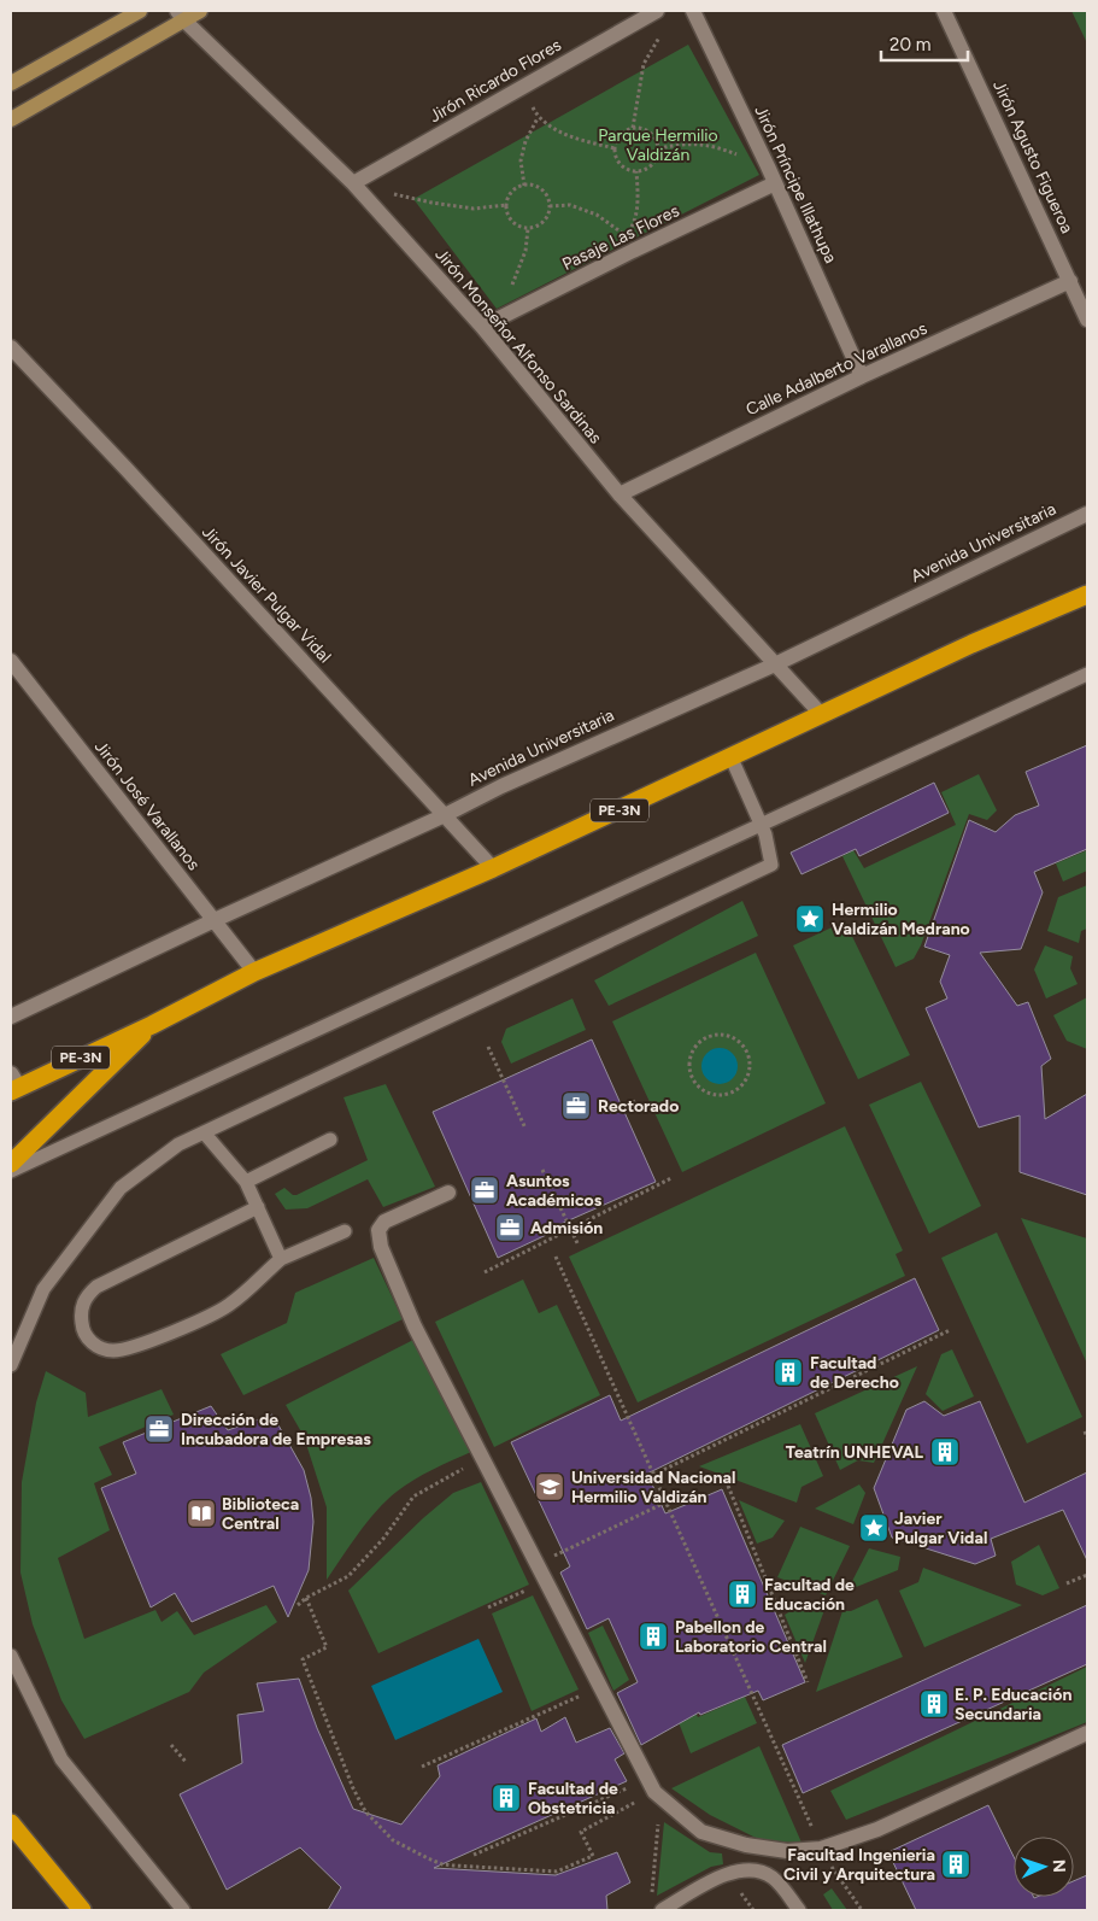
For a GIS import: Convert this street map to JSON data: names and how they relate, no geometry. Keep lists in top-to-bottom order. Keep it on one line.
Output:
{"streets":{"highway":["PE-3N"],"street":["Jirón Ricardo Flores","Jirón Agusto Figueroa","Jirón Príncipe Illathupa","Pasaje Las Flores","Jirón Monseñor Alfonso Sardinas","Calle Adalberto Varallanos","Avenida Universitaria","Jirón Javier Pulgar Vidal","Jirón José Varallanos"]},"crossings":[["Jirón Ricardo Flores","Jirón Monseñor Alfonso Sardinas"],["Jirón Agusto Figueroa","Calle Adalberto Varallanos"],["Jirón Príncipe Illathupa","Pasaje Las Flores"],["Jirón Príncipe Illathupa","Calle Adalberto Varallanos"],["Pasaje Las Flores","Jirón Monseñor Alfonso Sardinas"],["Jirón Monseñor Alfonso Sardinas","Calle Adalberto Varallanos"],["Jirón Monseñor Alfonso Sardinas","Avenida Universitaria"],["Jirón Monseñor Alfonso Sardinas","PE-3N"],["Avenida Universitaria","Jirón Javier Pulgar Vidal"],["Avenida Universitaria","Jirón José Varallanos"],["Jirón Javier Pulgar Vidal","PE-3N"],["Jirón José Varallanos","PE-3N"]],"parks":["Parque Hermilio Valdizán"],"places":{"place":["Hermilio Valdizán Medrano","Javier Pulgar Vidal"],"office":["Rectorado","Asuntos Académicos","Admisión","Dirección de Incubadora de Empresas"],"building":["Facultad de Derecho","Teatrín UNHEVAL","Facultad de Educación","Pabellon de Laboratorio Central","E. P. Educación Secundaria","Facultad de Obstetricia","Facultad Ingenieria Civil y Arquitectura"],"school or university":["Universidad Nacional Hermilio Valdizán"],"library":["Biblioteca Central"]},"scale_bar":"20 m","north":"right"}
